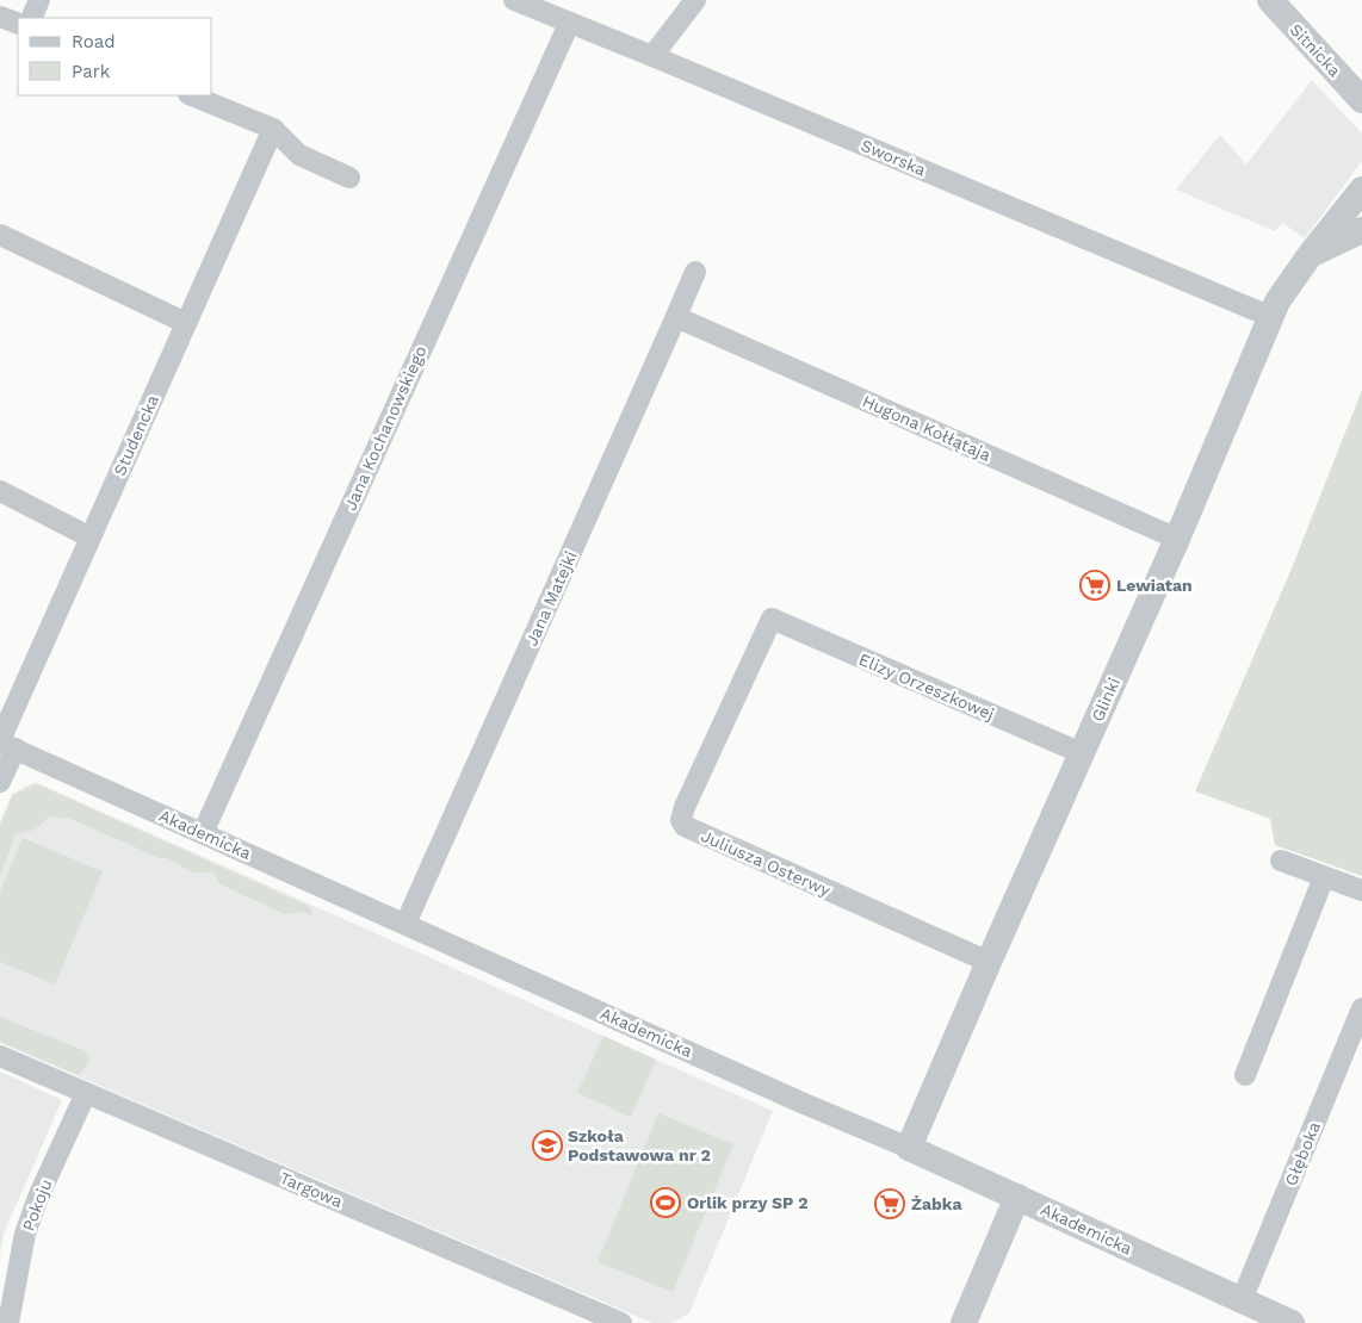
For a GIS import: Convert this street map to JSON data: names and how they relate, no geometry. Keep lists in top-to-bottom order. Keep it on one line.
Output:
{"streets":{"street":["Sitnicka","Sworska","Jana Kochanowskiego","Hugona Kołłątaja","Studencka","Jana Matejki","Elizy Orzeszkowej","Glinki","Akademicka","Juliusza Osterwy","Głęboka","Targowa","Pokoju"]},"crossings":[["Sworska","Jana Kochanowskiego"],["Sworska","Glinki"],["Jana Kochanowskiego","Akademicka"],["Hugona Kołłątaja","Jana Matejki"],["Hugona Kołłątaja","Glinki"],["Studencka","Akademicka"],["Jana Matejki","Akademicka"],["Elizy Orzeszkowej","Glinki"],["Elizy Orzeszkowej","Juliusza Osterwy"],["Glinki","Akademicka"],["Glinki","Juliusza Osterwy"],["Akademicka","Głęboka"],["Targowa","Pokoju"]],"places":{"supermarket":["Lewiatan","Żabka"],"school or university":["Szkoła Podstawowa nr 2"],"sports":["Orlik przy SP 2"]},"legend":["Road","Park"]}
